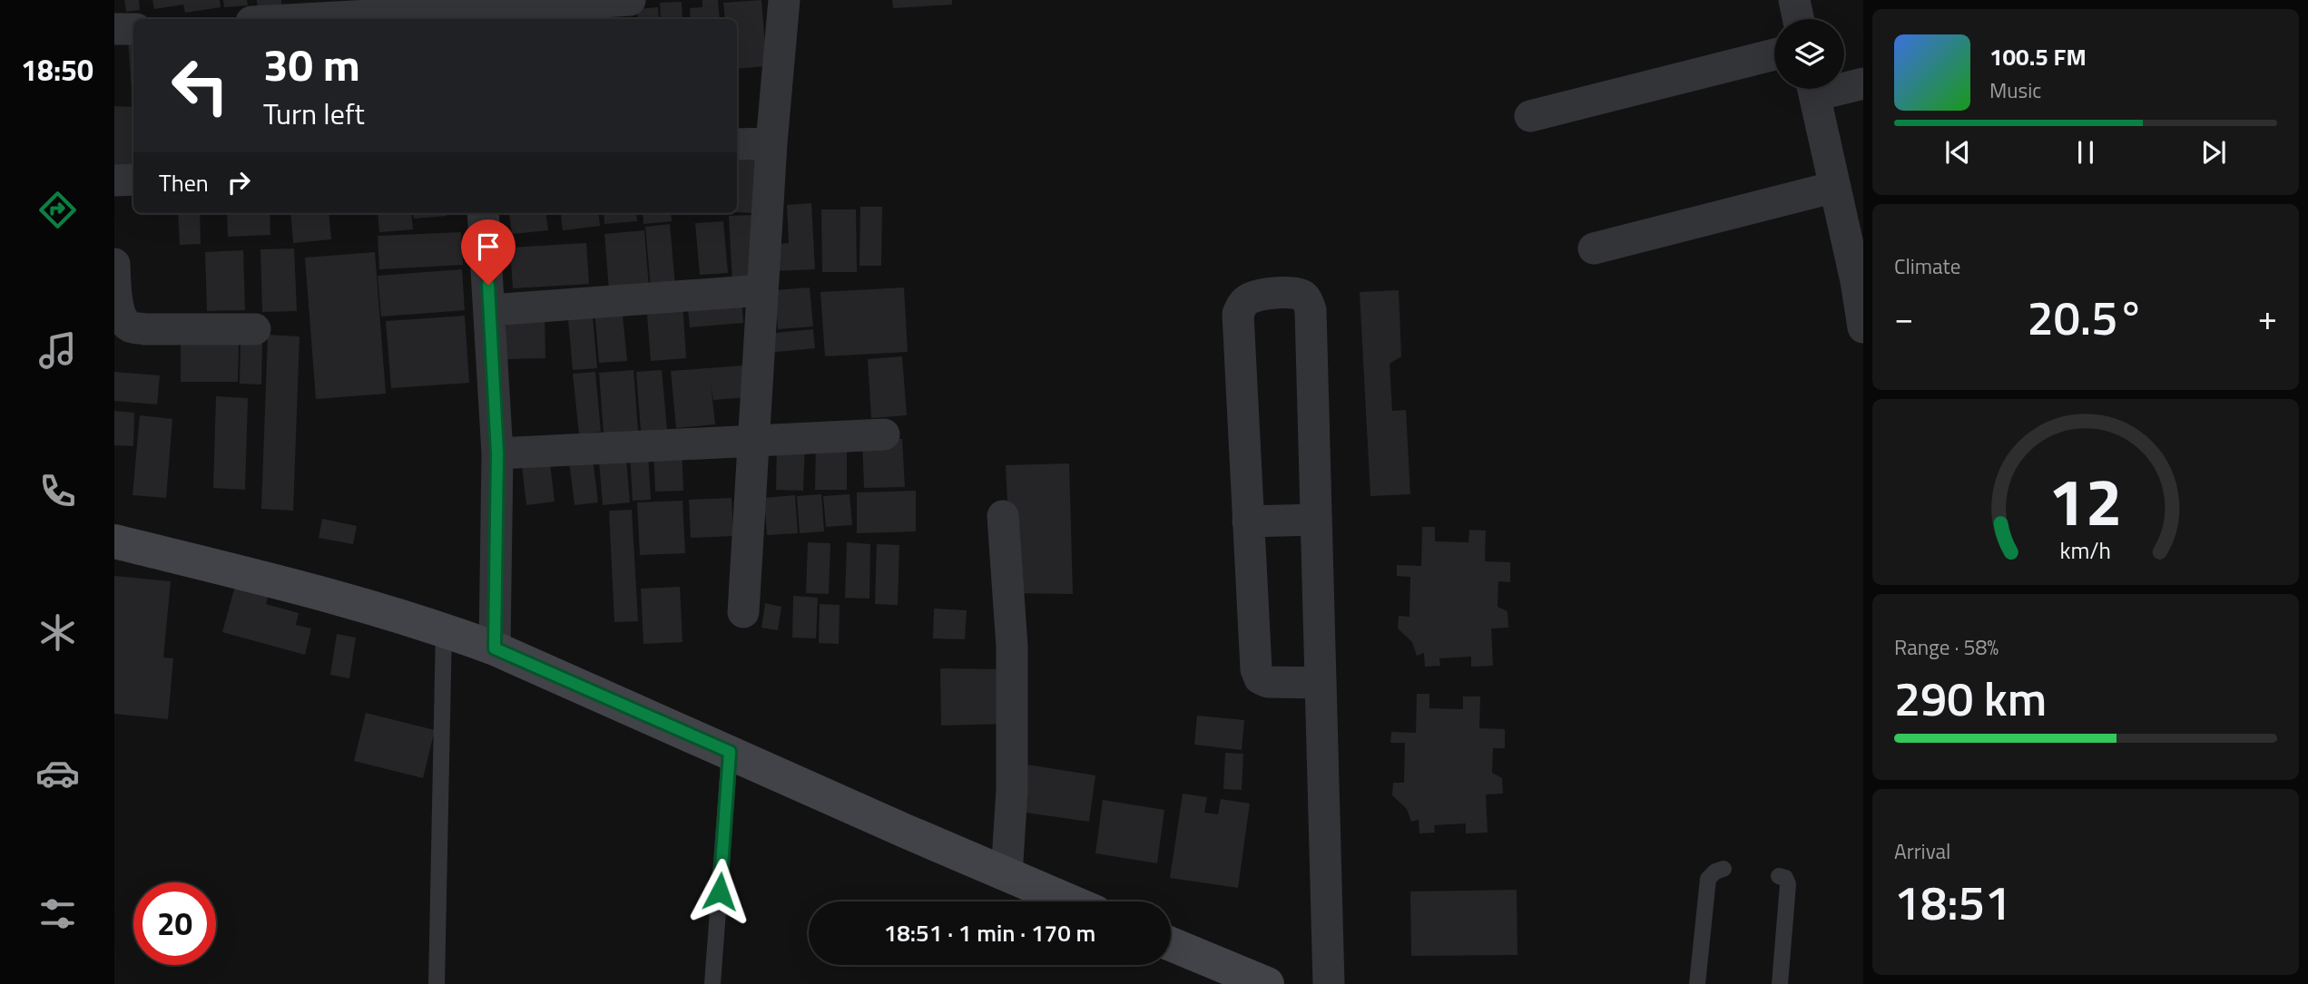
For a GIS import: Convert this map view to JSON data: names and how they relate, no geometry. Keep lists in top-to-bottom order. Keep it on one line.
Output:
{"page":{"tabs":"18:50","turn":["30 m","Turn left"],"song":["100.5 FM","Music"],"then":"Then","tile":["Climate",["Range · 58%","290 km"],["Arrival","18:51"]],"heat":["−","20.5°","+"],"limit":"20","trip":"18:51 · 1 min · 170 m","gauge":["12","km/h"]}}
